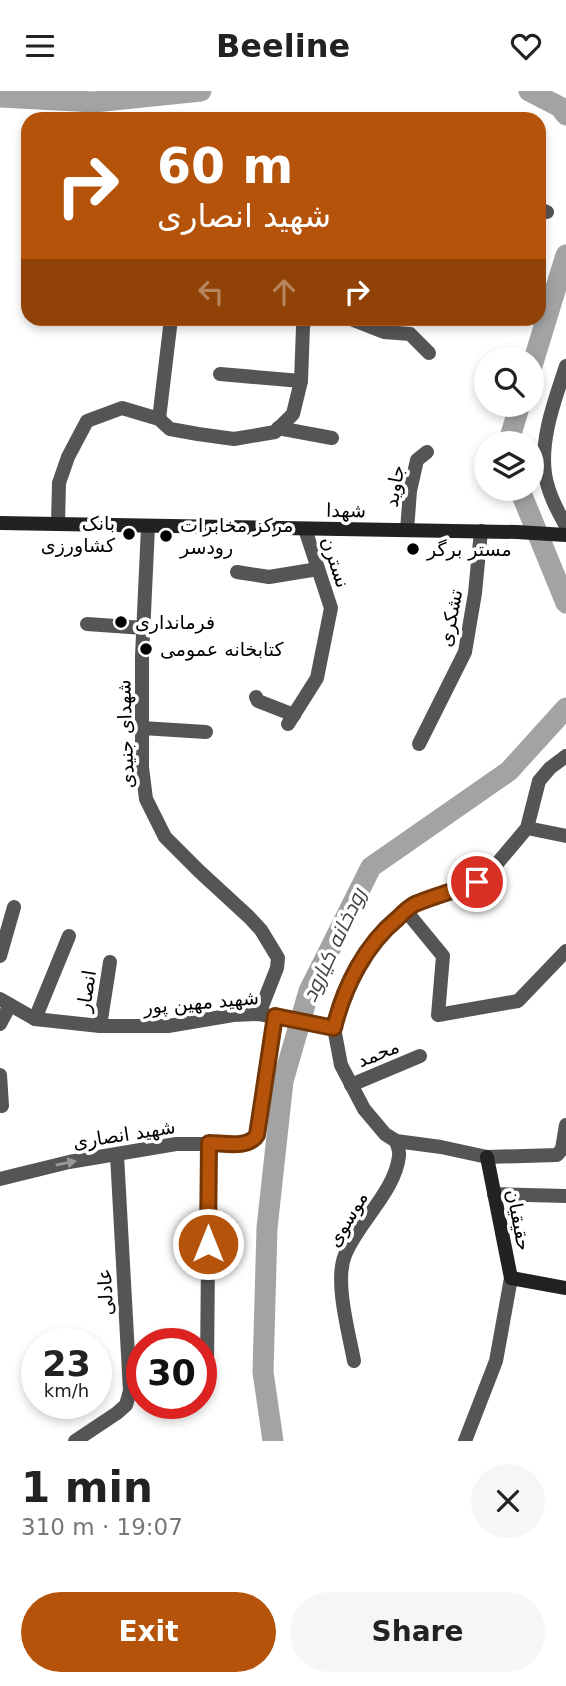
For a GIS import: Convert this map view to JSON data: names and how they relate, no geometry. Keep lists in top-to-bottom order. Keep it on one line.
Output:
{"streets":{"main road":["شهدا","حقیقیان"],"street":["جاوید","نسترن","تشکری","شهدای جنیدی","انصار","شهید مهین پور","محمد","شهید انصاری","موسوی","عادلی"]},"crossings":[["جاوید","شهدا"],["شهدا","نسترن"],["شهدا","تشکری"],["شهدا","شهدای جنیدی"],["شهدای جنیدی","شهید مهین پور"],["انصار","شهید مهین پور"],["شهید مهین پور","شهید انصاری"],["شهید انصاری","عادلی"]],"water":["رودخانه کیارود"],"places":["بانک کشاورزى","مرکز مخابرات رودسر","مستر برگر","فرماندارى","کتابخانه عمومى"],"page":{"header":"Beeline","turn":["60 m","شهید انصاری"],"speed":"23 km/h","limit":"30","heading":["1 min","310 m · 19:07"],"buttons":["Exit","Share"]}}
